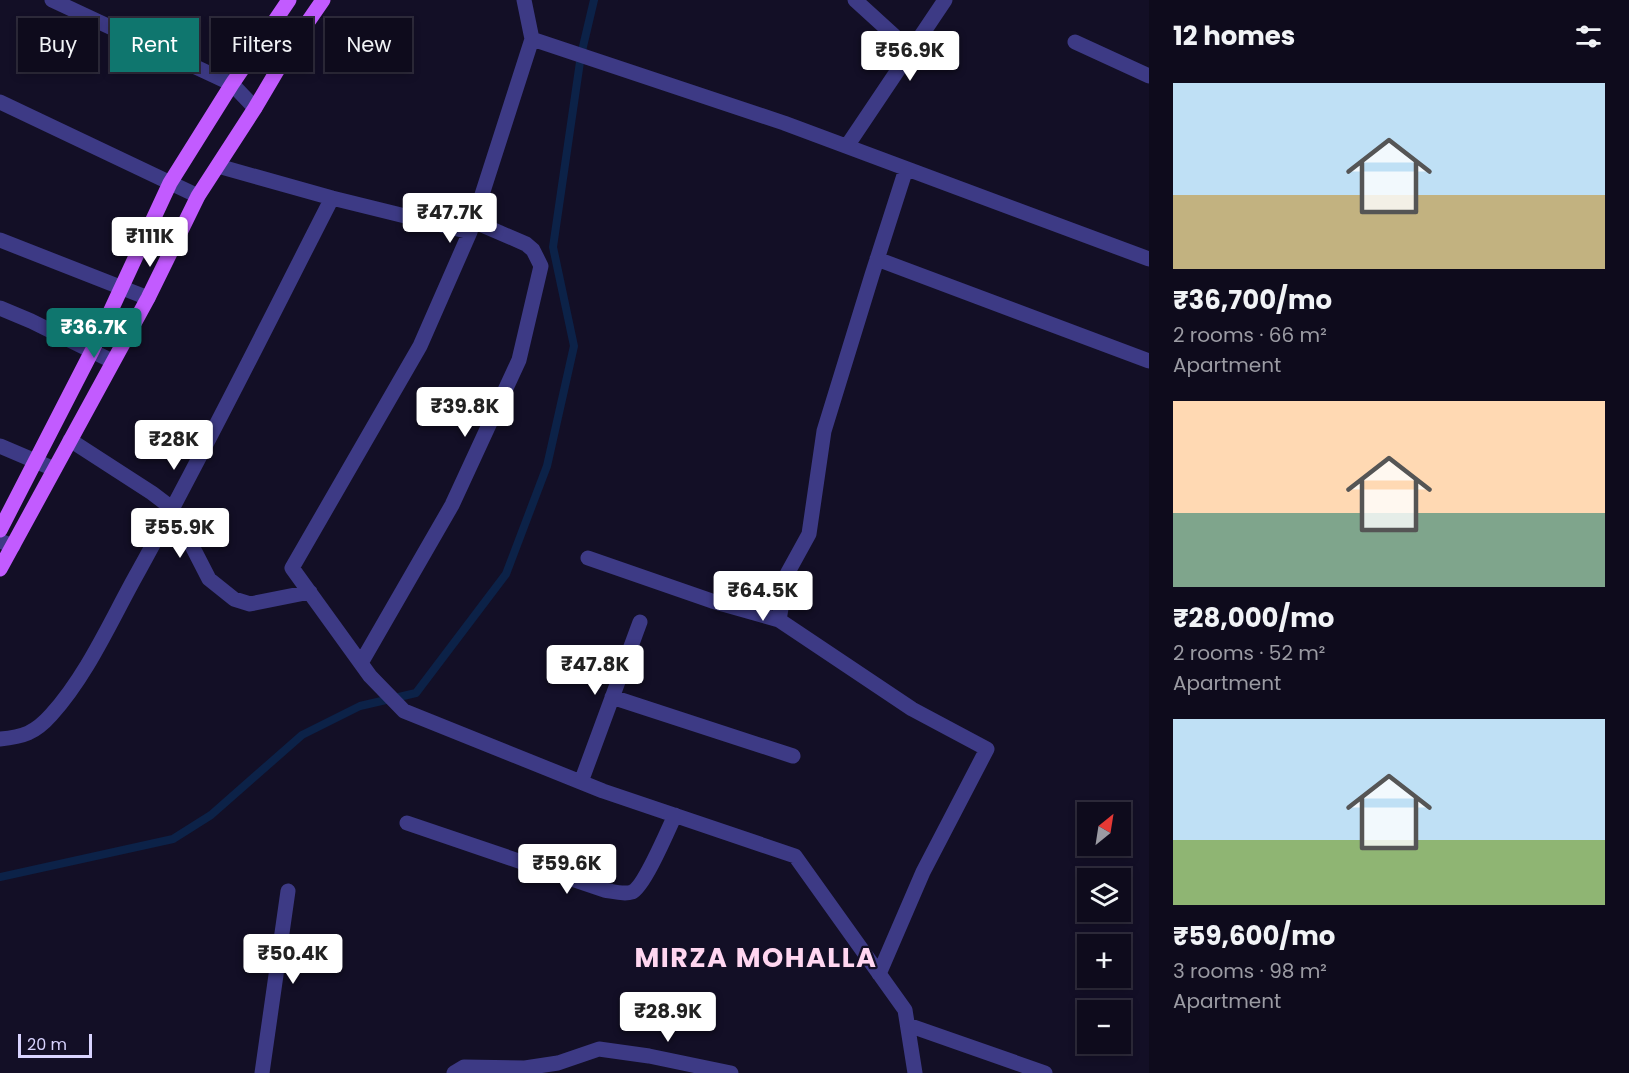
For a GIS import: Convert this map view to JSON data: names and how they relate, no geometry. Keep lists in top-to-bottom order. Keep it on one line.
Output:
{"districts":["MIRZA MOHALLA"],"scale_bar":"20 m","north":"top right","page":{"heading":"12 homes","chip":["Buy","Rent","Filters","New"],"price":["₹56.9K","₹47.7K","₹111K","₹36.7K","₹39.8K","₹28K","₹55.9K","₹64.5K","₹47.8K","₹59.6K","₹50.4K","₹28.9K"],"list":[{"name":"₹36,700/mo","note":"2 rooms · 66 m² · Apartment"},{"name":"₹28,000/mo","note":"2 rooms · 52 m² · Apartment"},{"name":"₹59,600/mo","note":"3 rooms · 98 m² · Apartment"}],"map_buttons":["+","−"],"scale":"20 m"}}
